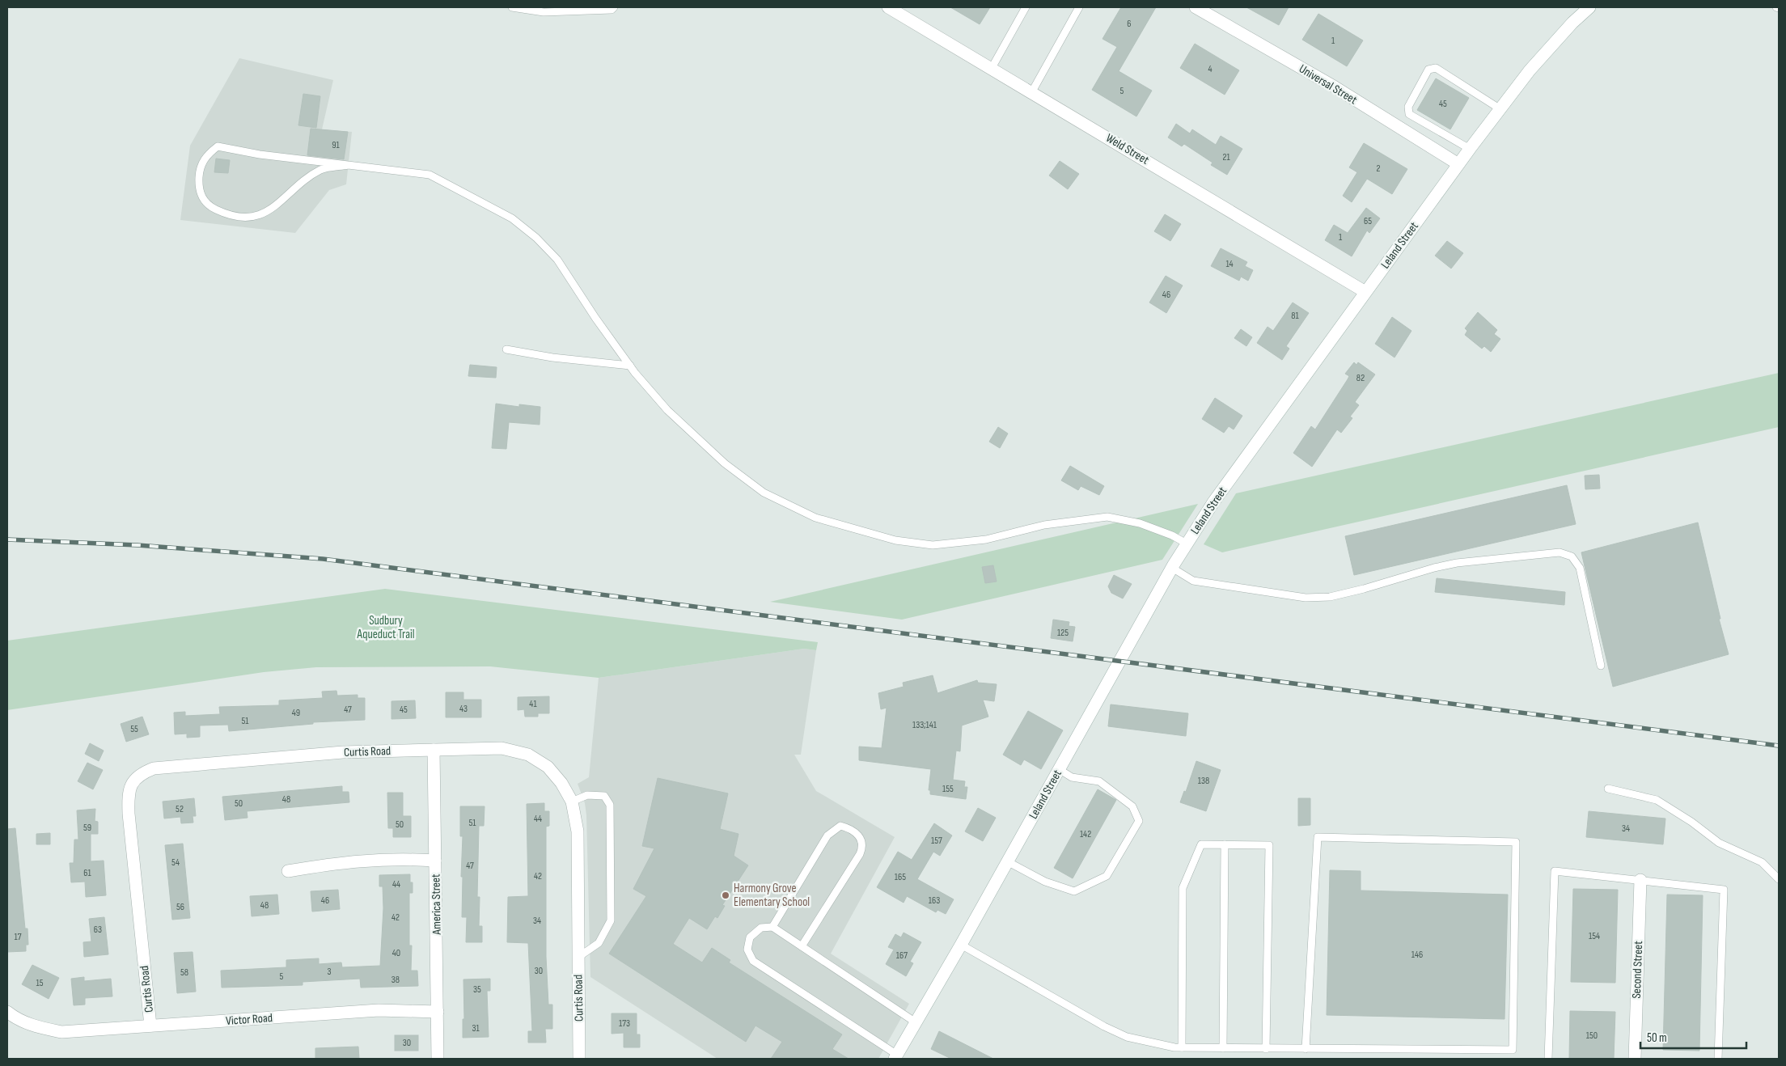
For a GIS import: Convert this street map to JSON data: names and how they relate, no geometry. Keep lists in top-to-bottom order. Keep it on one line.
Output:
{"streets":{"street":["Universal Street","Weld Street","Leland Street","Curtis Road","America Street","Second Street","Victor Road"]},"crossings":[["Universal Street","Leland Street"],["Weld Street","Leland Street"],["Curtis Road","America Street"],["Curtis Road","Victor Road"],["America Street","Victor Road"]],"parks":["Sudbury Aqueduct Trail"],"places":["Harmony Grove Elementary School"],"house_numbers":["6","1","4","5","45","91","21","2","65","1","14","46","81","82","125","41","43","47","45","49","51","133;141","55","138","155","48","50","52","44","51","50","59","34","142","157","54","47","61","42","165","44","46","163","48","56","42","34","63","154","17","40","146","167","30","3","58","5","38","15","35","173","31","150","30"],"scale_bar":"50 m"}
